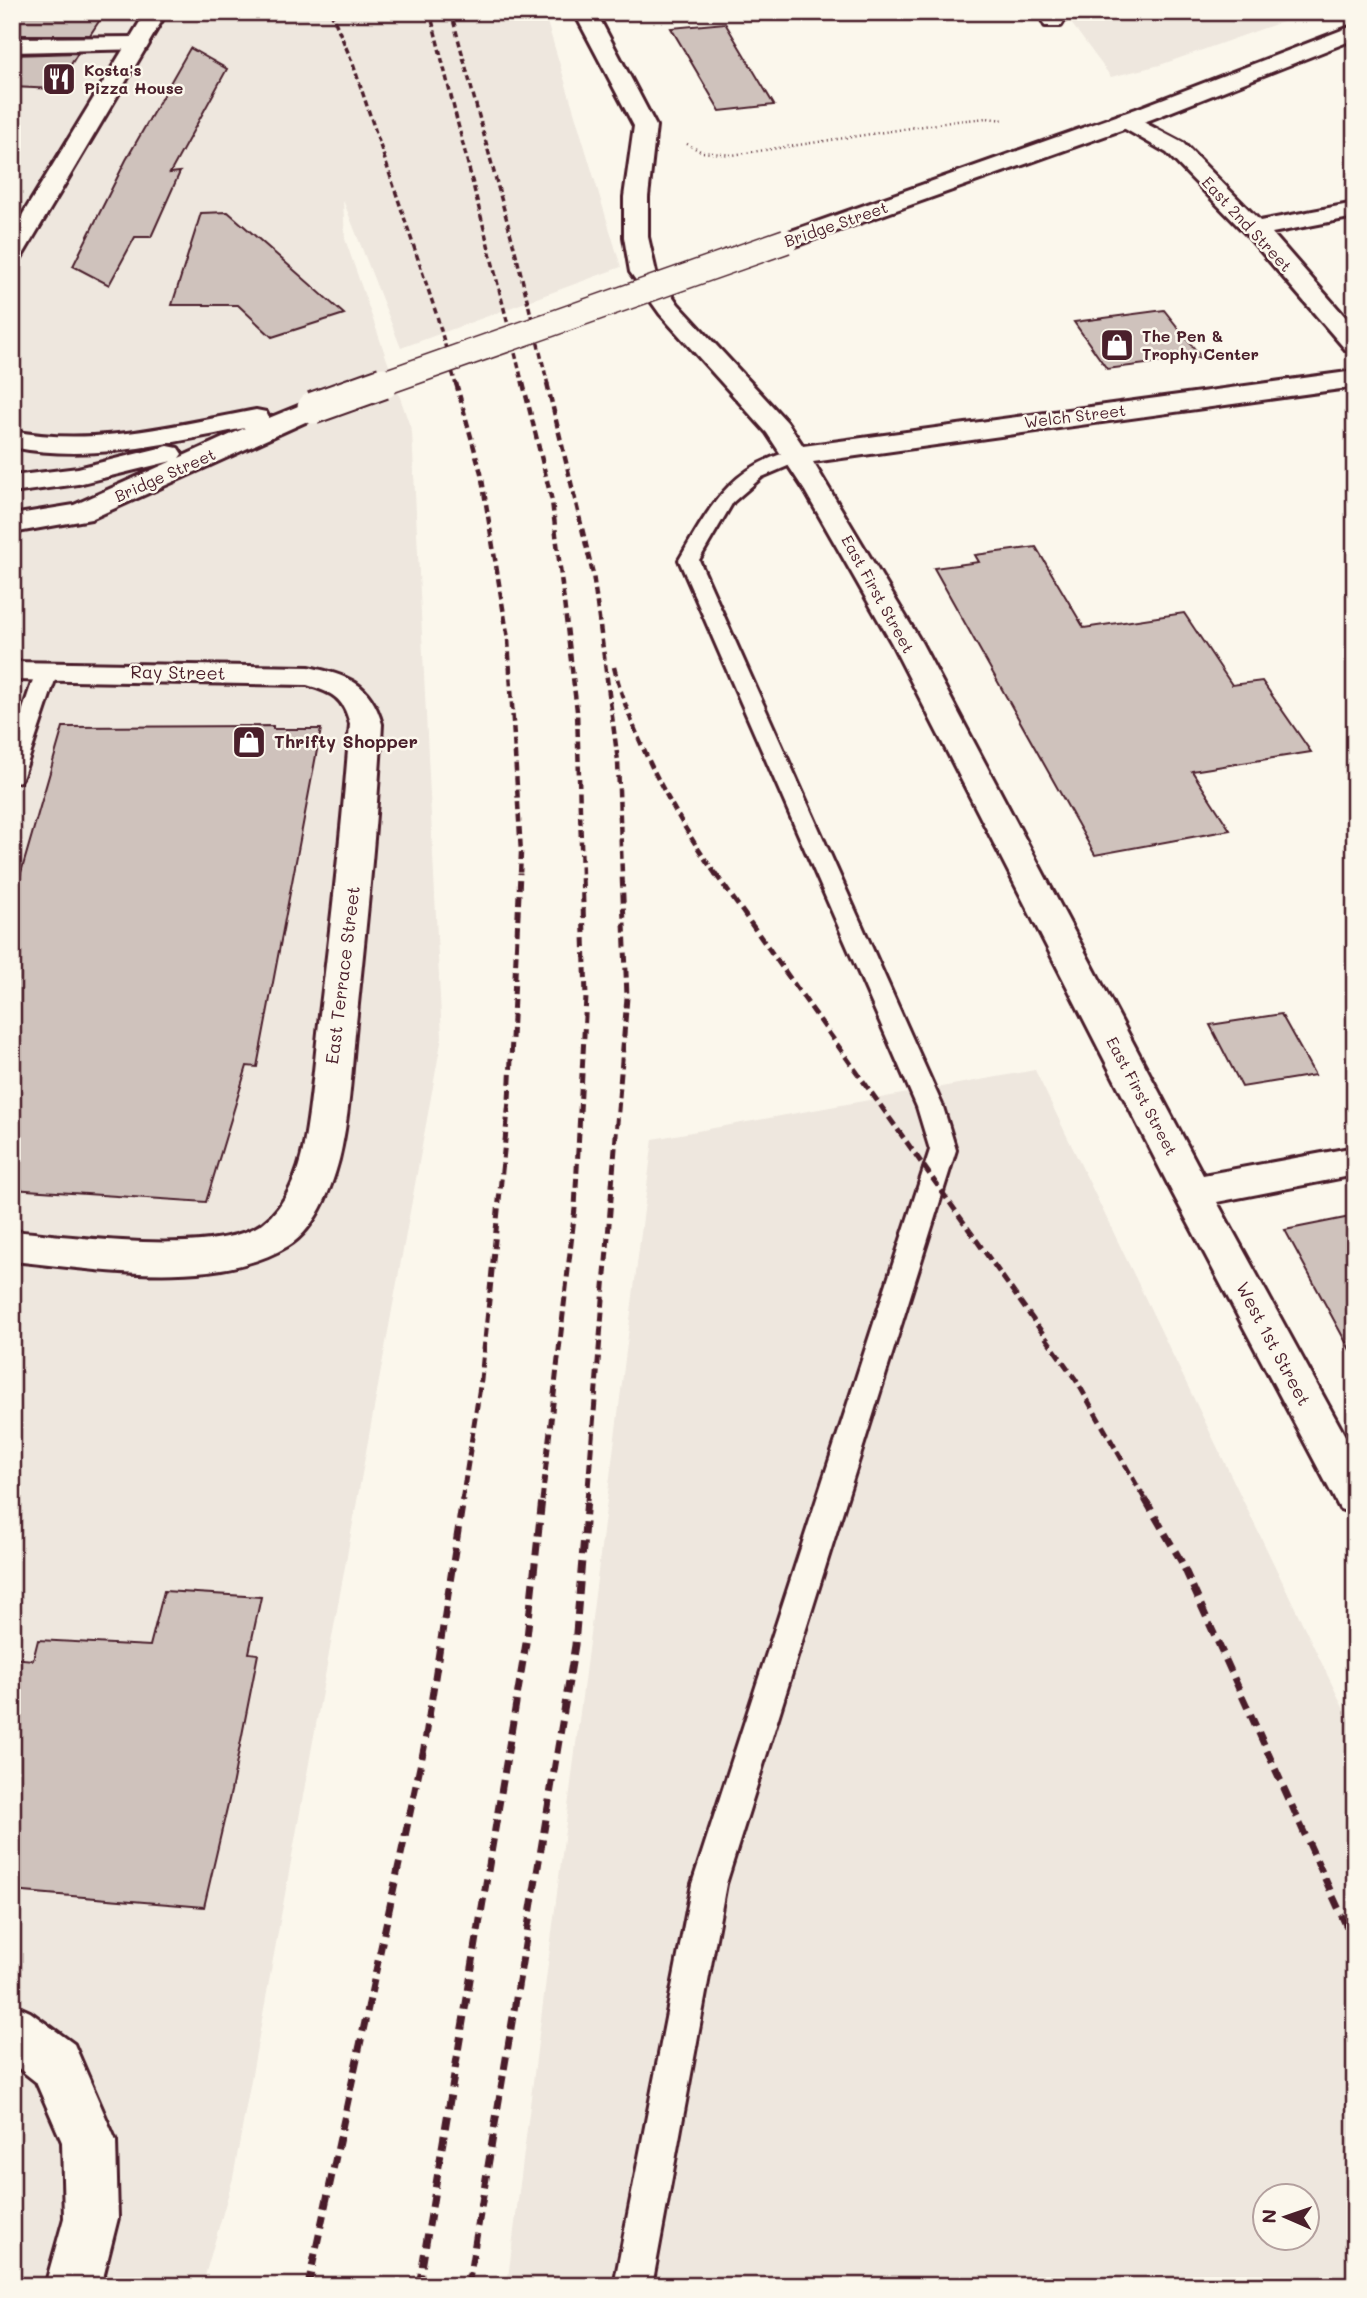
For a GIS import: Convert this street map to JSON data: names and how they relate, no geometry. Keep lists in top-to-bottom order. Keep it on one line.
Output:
{"streets":{"street":["Bridge Street","East 2nd Street","Welch Street","East First Street","Ray Street","East Terrace Street","West 1st Street"]},"crossings":[["Bridge Street","East 2nd Street"],["Welch Street","East First Street"],["East First Street","West 1st Street"],["Ray Street","East Terrace Street"]],"places":{"restaurant":["Kosta's Pizza House"],"shop":["The Pen & Trophy Center","Thrifty Shopper"]},"north":"left"}
